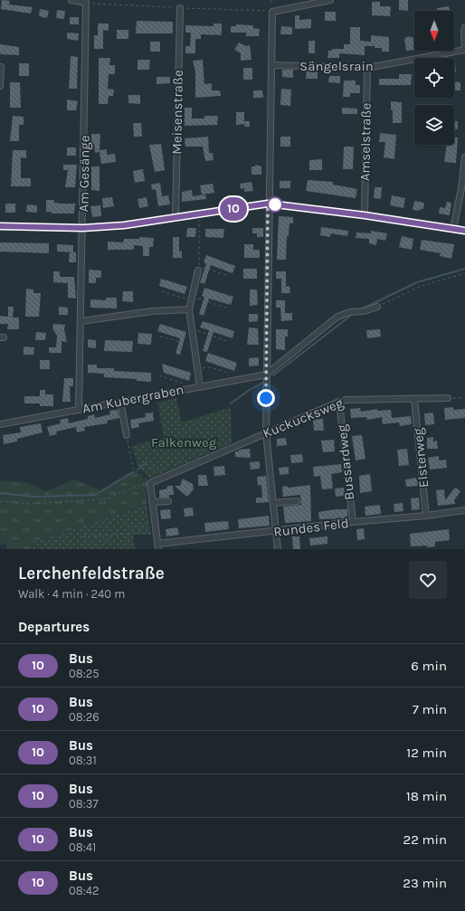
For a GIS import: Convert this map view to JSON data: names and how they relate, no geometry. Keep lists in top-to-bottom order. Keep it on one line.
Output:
{"streets":{"street":["Sängelsrain","Meisenstraße","Amselstraße","Am Gesänge","Am Kubergraben","Kuckucksweg","Elsterweg","Bussardweg","Rundes Feld"]},"crossings":[["Sängelsrain","Amselstraße"],["Am Gesänge","Am Kubergraben"],["Kuckucksweg","Elsterweg"],["Kuckucksweg","Bussardweg"],["Elsterweg","Rundes Feld"],["Bussardweg","Rundes Feld"]],"parks":["Falkenweg"],"lines":["bus line 10"],"north":"bottom","page":{"on_map":"10","heading":[["Lerchenfeldstraße","Walk · 4 min · 240 m"],"Departures"],"list":[{"mark":"10","name":"Bus","note":"08:25","value":"6 min"},{"mark":"10","name":"Bus","note":"08:26","value":"7 min"},{"mark":"10","name":"Bus","note":"08:31","value":"12 min"},{"mark":"10","name":"Bus","note":"08:37","value":"18 min"},{"mark":"10","name":"Bus","note":"08:41","value":"22 min"},{"mark":"10","name":"Bus","note":"08:42","value":"23 min"}]}}
